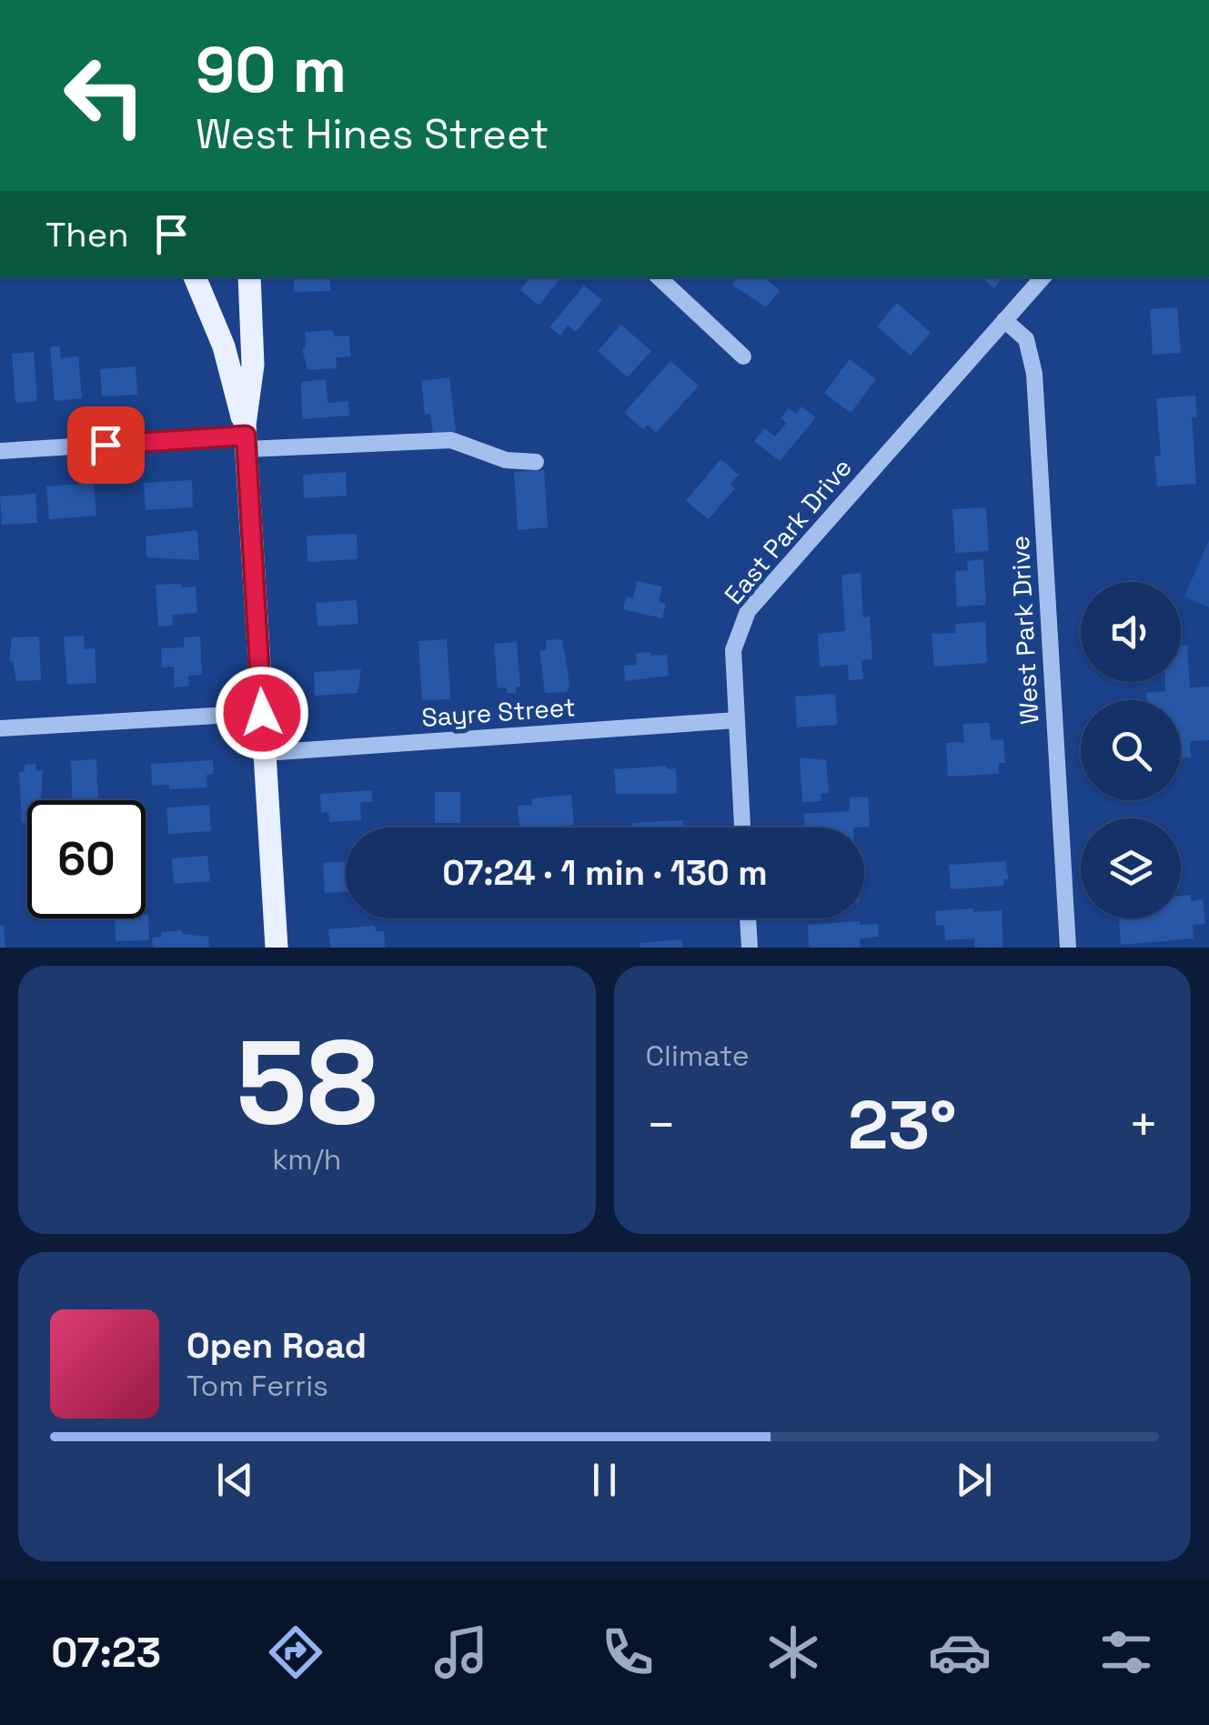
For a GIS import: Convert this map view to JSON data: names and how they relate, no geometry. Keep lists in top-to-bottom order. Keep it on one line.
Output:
{"streets":{"street":["East Park Drive","West Park Drive","Sayre Street"]},"crossings":[["East Park Drive","West Park Drive"],["East Park Drive","Sayre Street"]],"page":{"turn":["90 m","West Hines Street"],"then":"Then","limit":"60","trip":"07:24 · 1 min · 130 m","tile":[["58","km/h"],"Climate"],"heat":["−","23°","+"],"song":["Open Road","Tom Ferris"],"tabs":"07:23"}}
